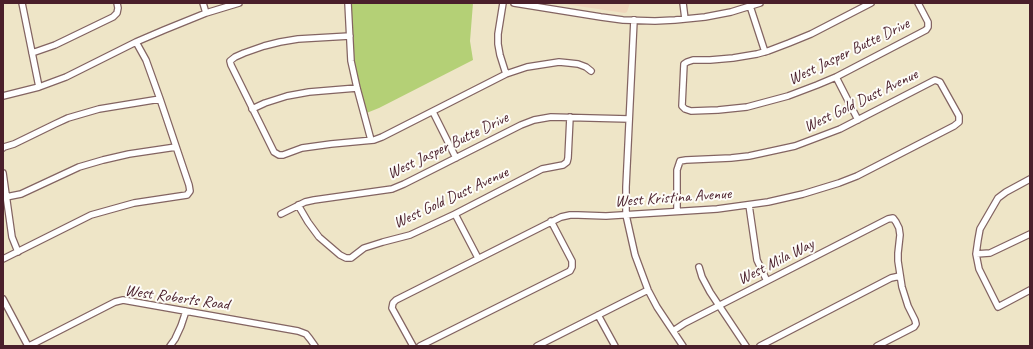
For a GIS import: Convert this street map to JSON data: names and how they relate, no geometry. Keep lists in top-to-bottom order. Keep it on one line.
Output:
{"streets":{"street":["West Jasper Butte Drive","West Gold Dust Avenue","West Kristina Avenue","West Mila Way","West Roberts Road"]},"crossings":[["West Jasper Butte Drive","West Gold Dust Avenue"],["West Gold Dust Avenue","West Kristina Avenue"]]}
